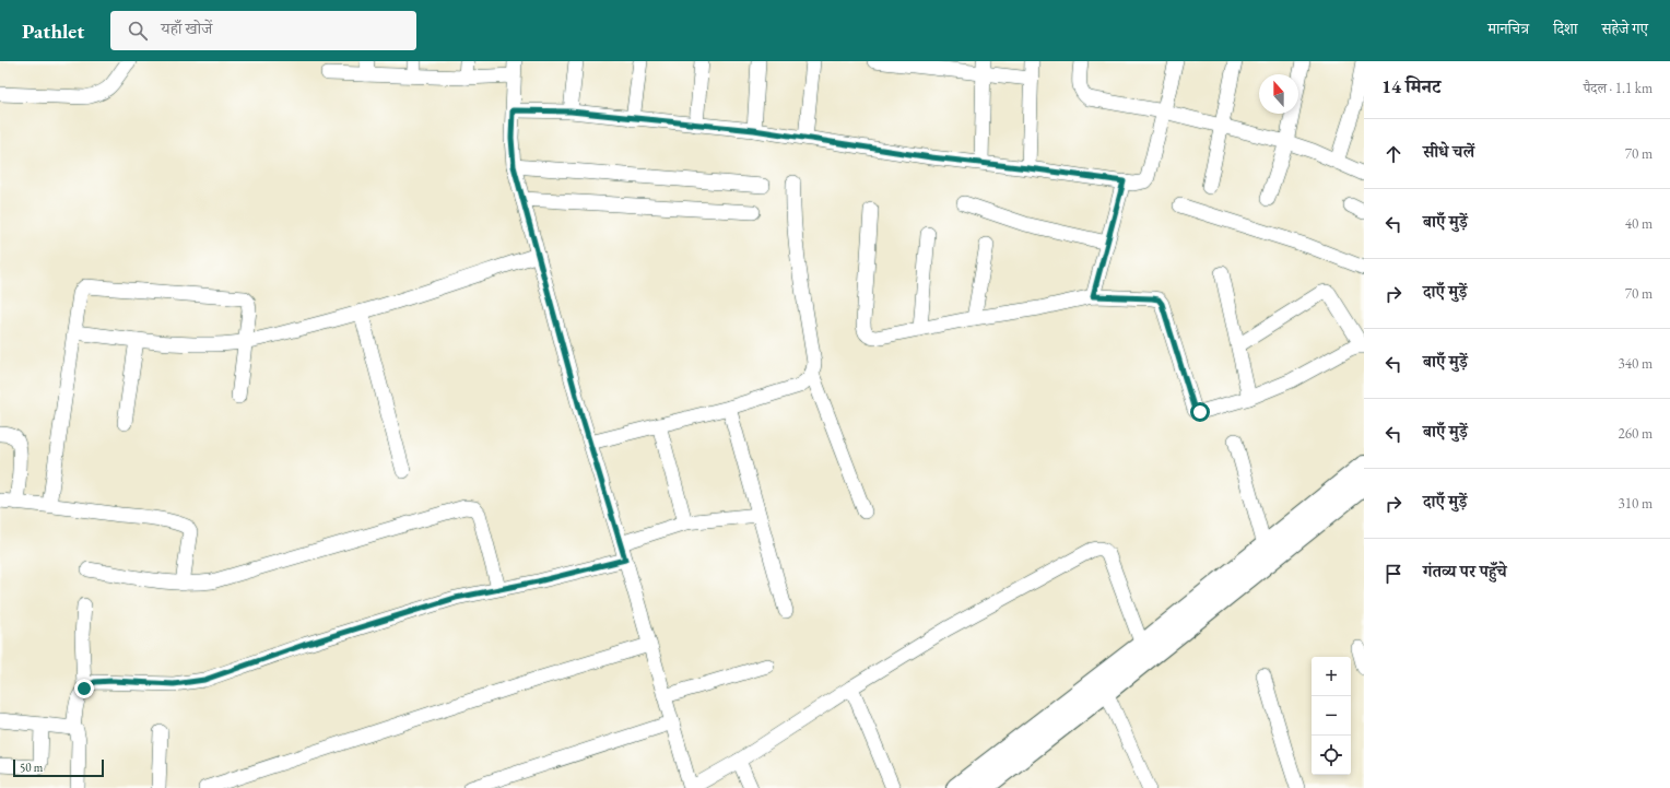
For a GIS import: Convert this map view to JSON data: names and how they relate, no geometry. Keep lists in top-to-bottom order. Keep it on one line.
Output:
{"scale_bar":"50 m","north":"top","page":{"header":"Pathlet","search":"यहाँ खोजें","nav":["मानचित्र","दिशा","सहेजे गए"],"heading":["14 मिनट","पैदल · 1.1 km"],"list":[["सीधे चलें","70 m"],["बाएँ मुड़ें","40 m"],["दाएँ मुड़ें","70 m"],["बाएँ मुड़ें","340 m"],["बाएँ मुड़ें","260 m"],["दाएँ मुड़ें","310 m"],"गंतव्य पर पहुँचे"],"map_buttons":["+","−"],"scale":"50 m"}}
